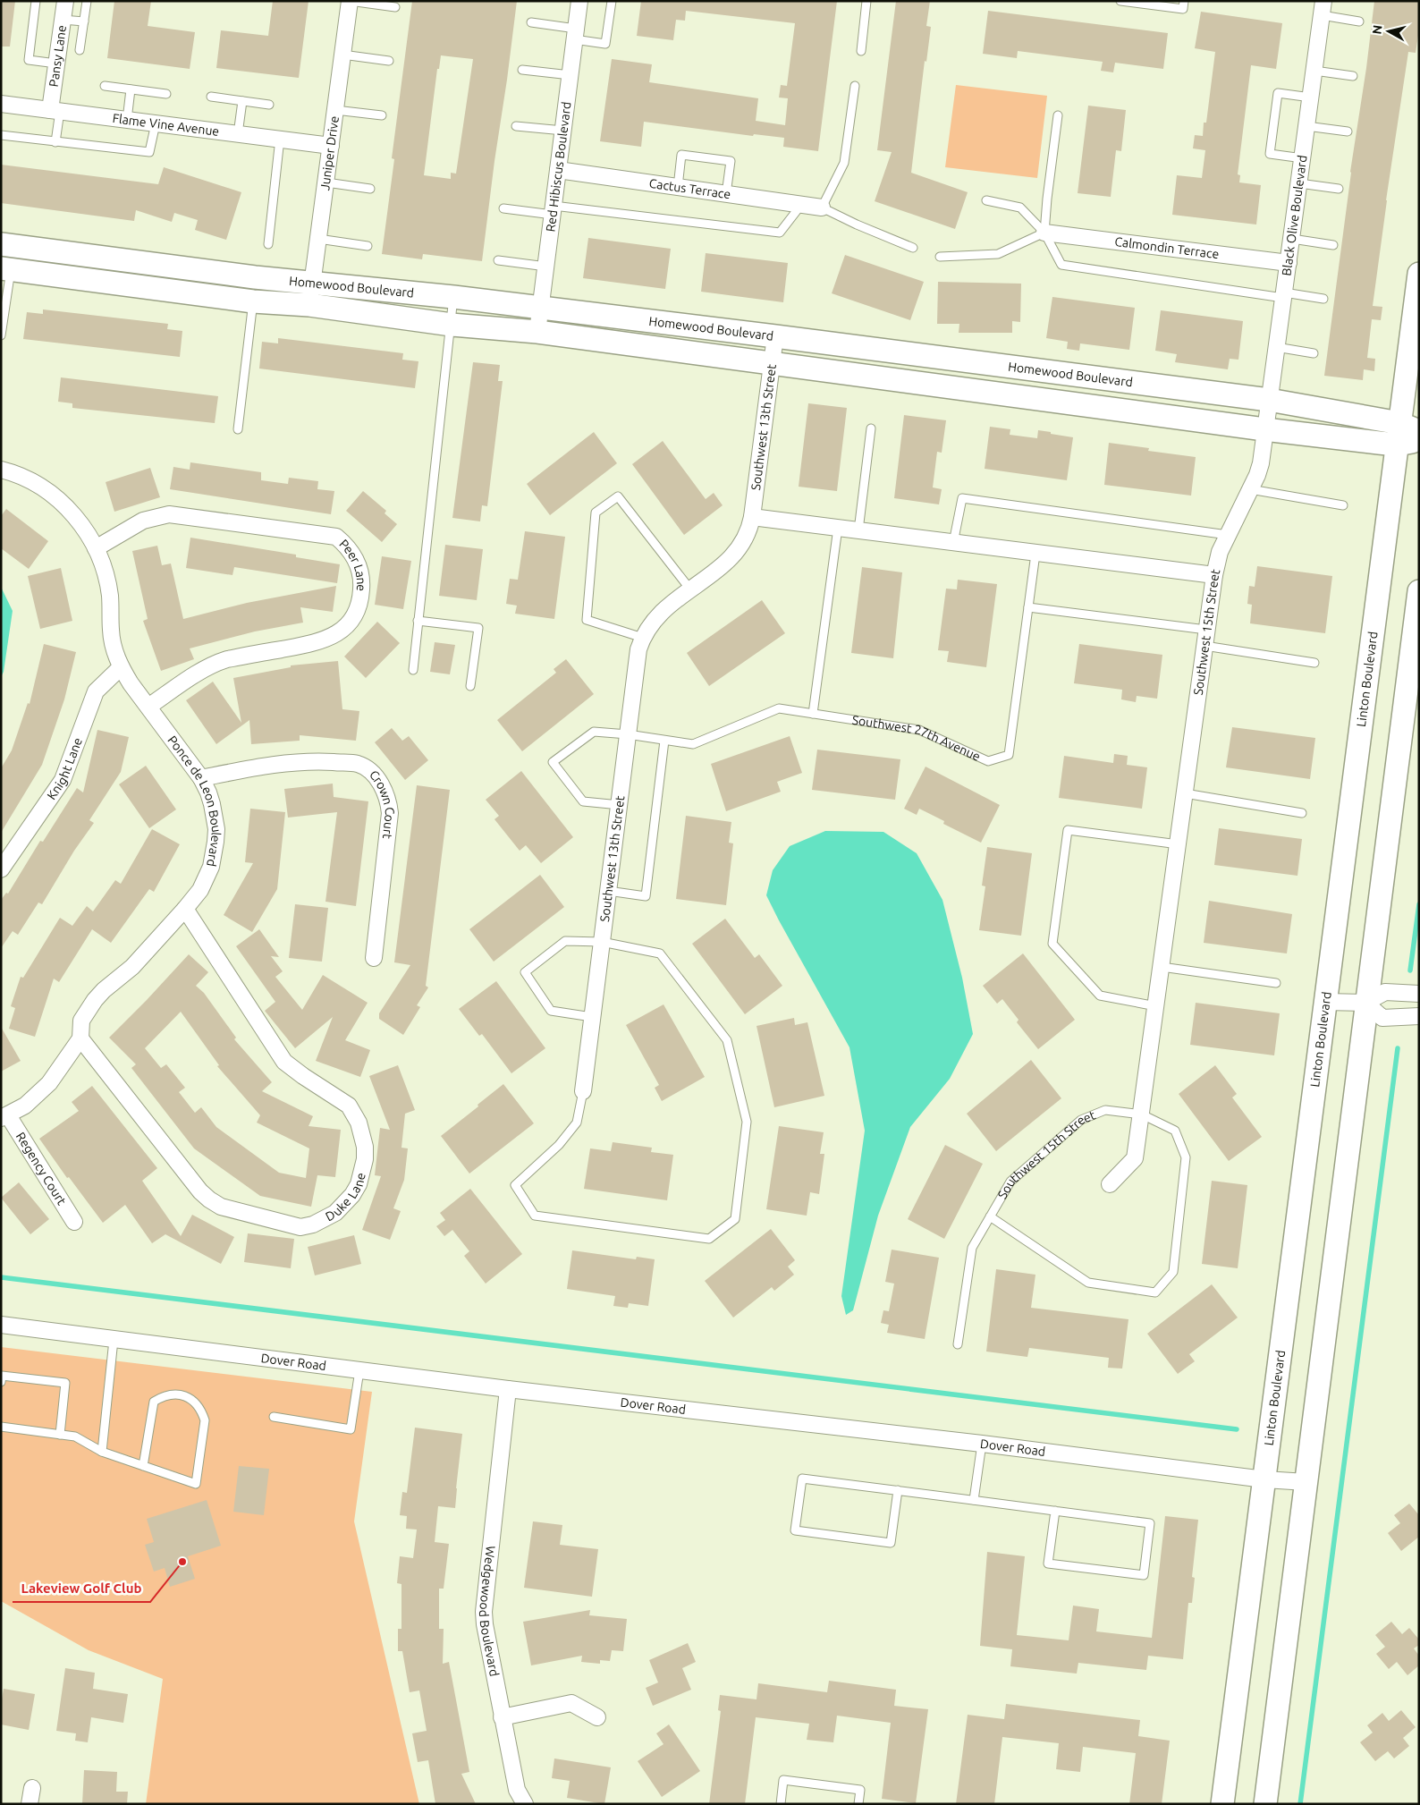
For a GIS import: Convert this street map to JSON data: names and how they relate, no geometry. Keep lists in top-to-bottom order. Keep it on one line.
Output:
{"streets":{"main road":["Homewood Boulevard","Linton Boulevard"],"street":["Pansy Lane","Flame Vine Avenue","Juniper Drive","Red Hibiscus Boulevard","Cactus Terrace","Black Olive Boulevard","Calmondin Terrace","Southwest 13th Street","Peer Lane","Southwest 15th Street","Knight Lane","Ponce de Leon Boulevard","Crown Court","Regency Court","Duke Lane","Dover Road","Wedgewood Boulevard"],"lane":["Southwest 27th Avenue"]},"crossings":[["Pansy Lane","Flame Vine Avenue"],["Flame Vine Avenue","Juniper Drive"],["Juniper Drive","Homewood Boulevard"],["Red Hibiscus Boulevard","Cactus Terrace"],["Red Hibiscus Boulevard","Homewood Boulevard"],["Black Olive Boulevard","Calmondin Terrace"],["Black Olive Boulevard","Homewood Boulevard"],["Black Olive Boulevard","Southwest 15th Street"],["Homewood Boulevard","Southwest 13th Street"],["Homewood Boulevard","Southwest 15th Street"],["Homewood Boulevard","Linton Boulevard"],["Southwest 13th Street","Southwest 27th Avenue"],["Peer Lane","Ponce de Leon Boulevard"],["Linton Boulevard","Dover Road"],["Knight Lane","Ponce de Leon Boulevard"],["Ponce de Leon Boulevard","Crown Court"],["Ponce de Leon Boulevard","Regency Court"],["Ponce de Leon Boulevard","Duke Lane"],["Dover Road","Wedgewood Boulevard"]],"places":["Lakeview Golf Club"],"north":"left"}
